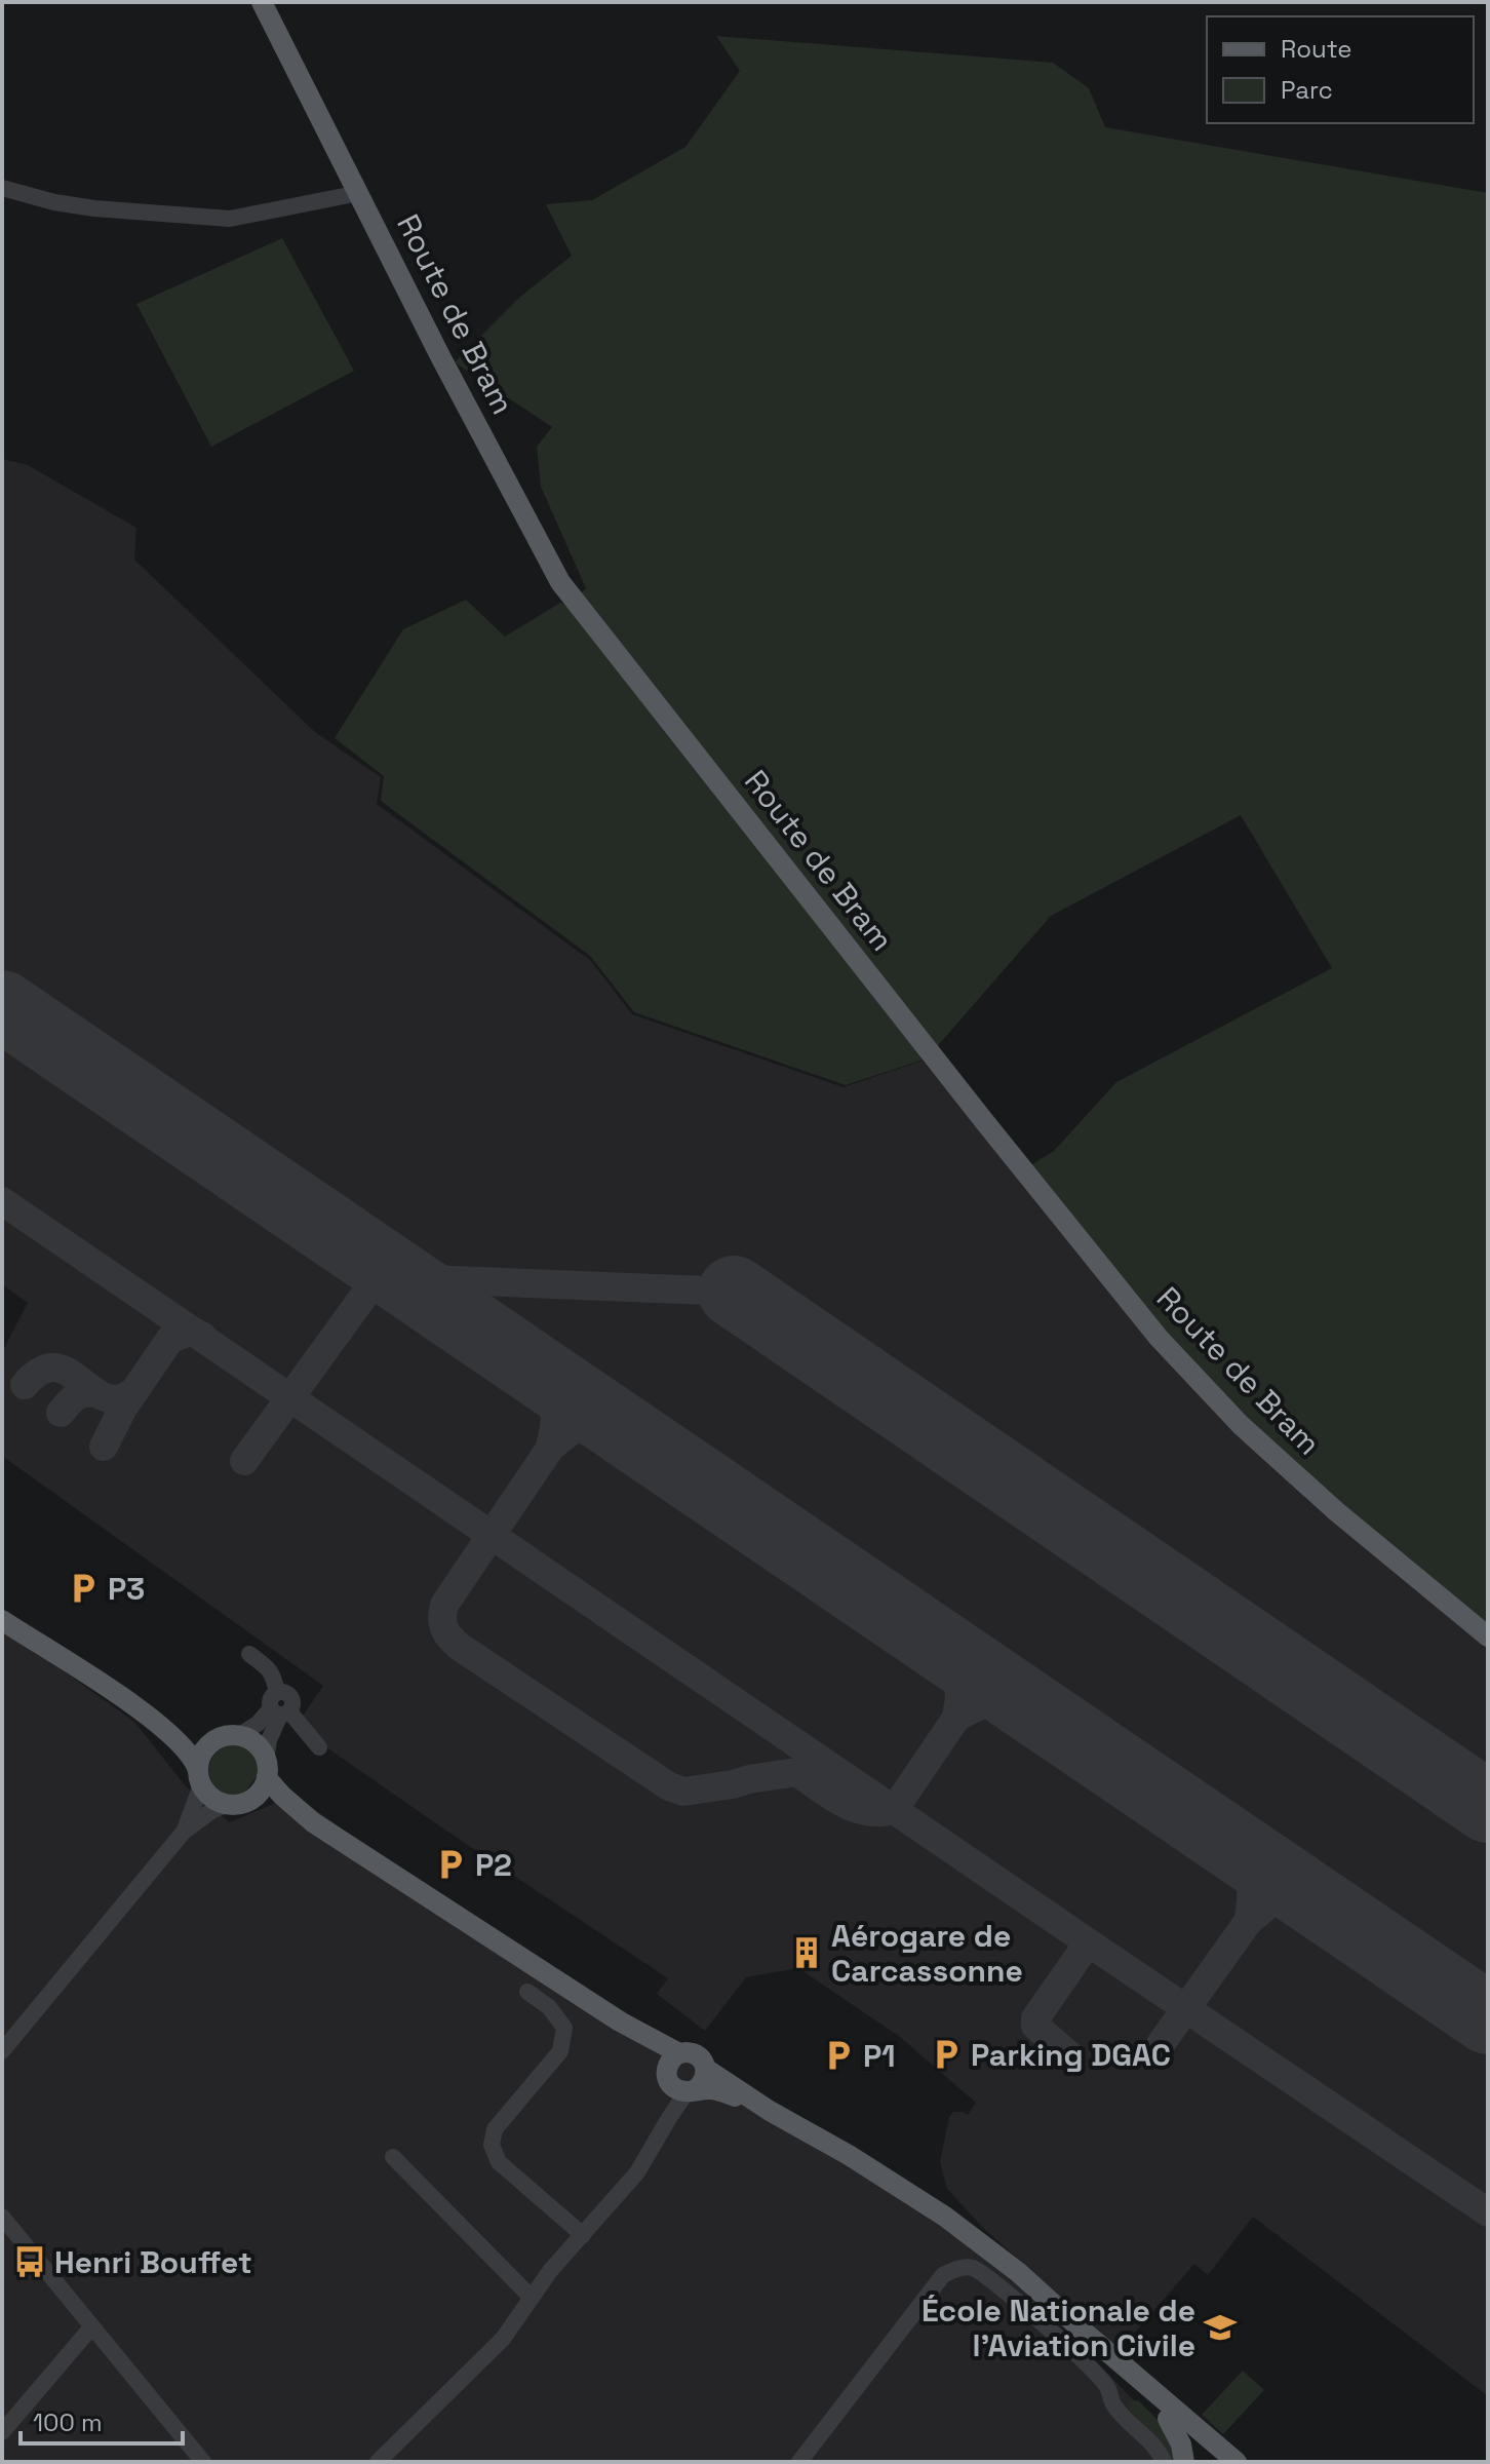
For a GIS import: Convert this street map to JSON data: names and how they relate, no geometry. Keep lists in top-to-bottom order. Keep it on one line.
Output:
{"streets":{"main road":["Route de Bram"]},"places":{"parking":["P3","P2","Parking DGAC","P1"],"building":["Aérogare de Carcassonne"],"bus stop":["Henri Bouffet"],"school or university":["École Nationale de l'Aviation Civile"]},"legend":["Route","Parc"],"scale_bar":"100 m"}
